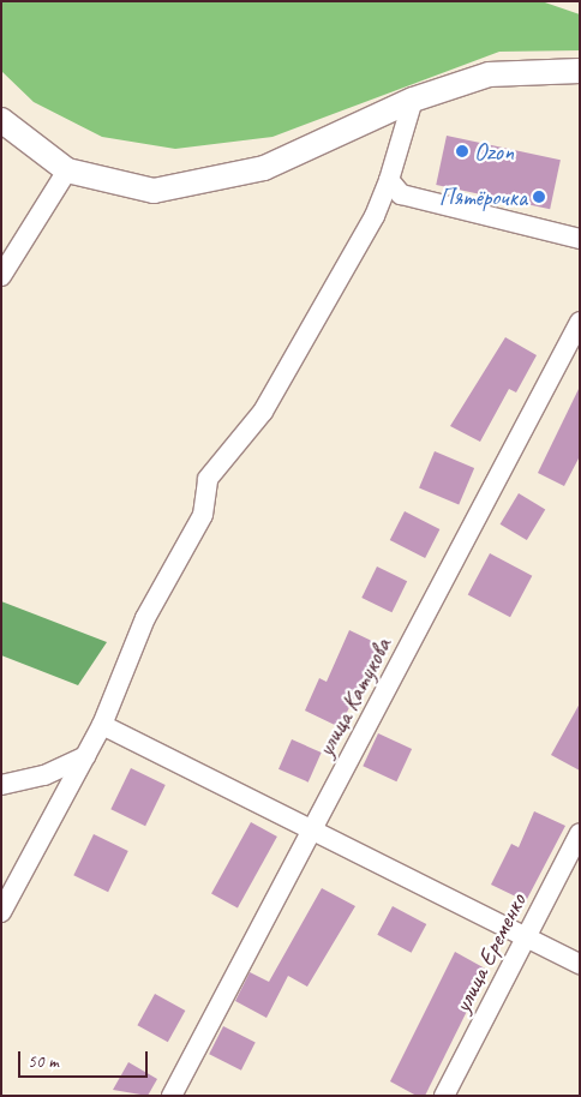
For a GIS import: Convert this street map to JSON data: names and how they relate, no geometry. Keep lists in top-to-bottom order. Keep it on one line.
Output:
{"streets":{"street":["улица Катукова","улица Еременко"]},"places":["Ozon","Пятёрочка"],"scale_bar":"50 m"}
